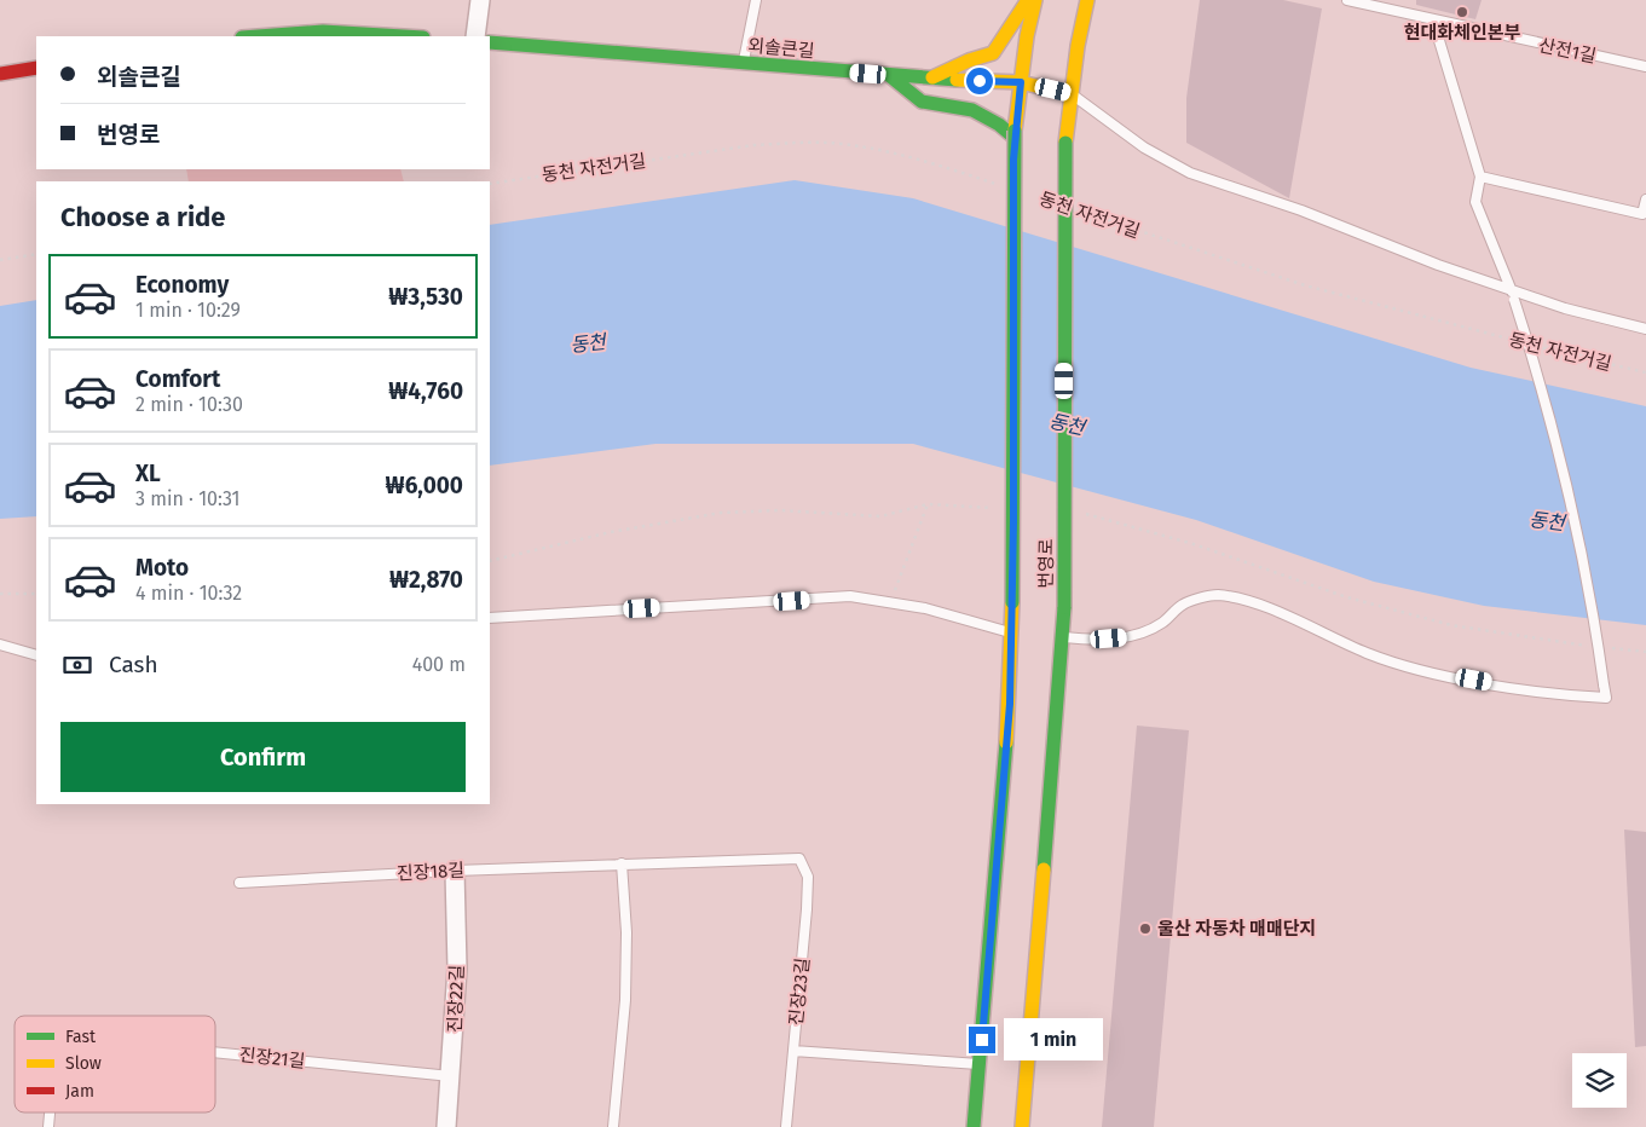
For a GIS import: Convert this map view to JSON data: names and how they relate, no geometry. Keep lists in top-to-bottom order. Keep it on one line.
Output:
{"streets":{"main road":["외솔큰길","번영로"],"street":["진장22길"],"lane":["산전1길","진장18길","진장23길","진장21길"],"path":["동천 자전거길"]},"crossings":[["외솔큰길","번영로"],["진장18길","진장23길"],["진장18길","진장22길"],["진장22길","진장21길"]],"water":["동천"],"places":["현대화체인본부","울산 자동차 매매단지"],"legend":["Fast","Slow","Jam"],"page":{"banner":["외솔큰길","번영로"],"heading":"Choose a ride","list":[{"name":"Economy","note":"1 min · 10:29","value":"₩3,530"},{"name":"Comfort","note":"2 min · 10:30","value":"₩4,760"},{"name":"XL","note":"3 min · 10:31","value":"₩6,000"},{"name":"Moto","note":"4 min · 10:32","value":"₩2,870"}],"pay":["Cash","400 m"],"buttons":"Confirm","bubble":"1 min"}}
